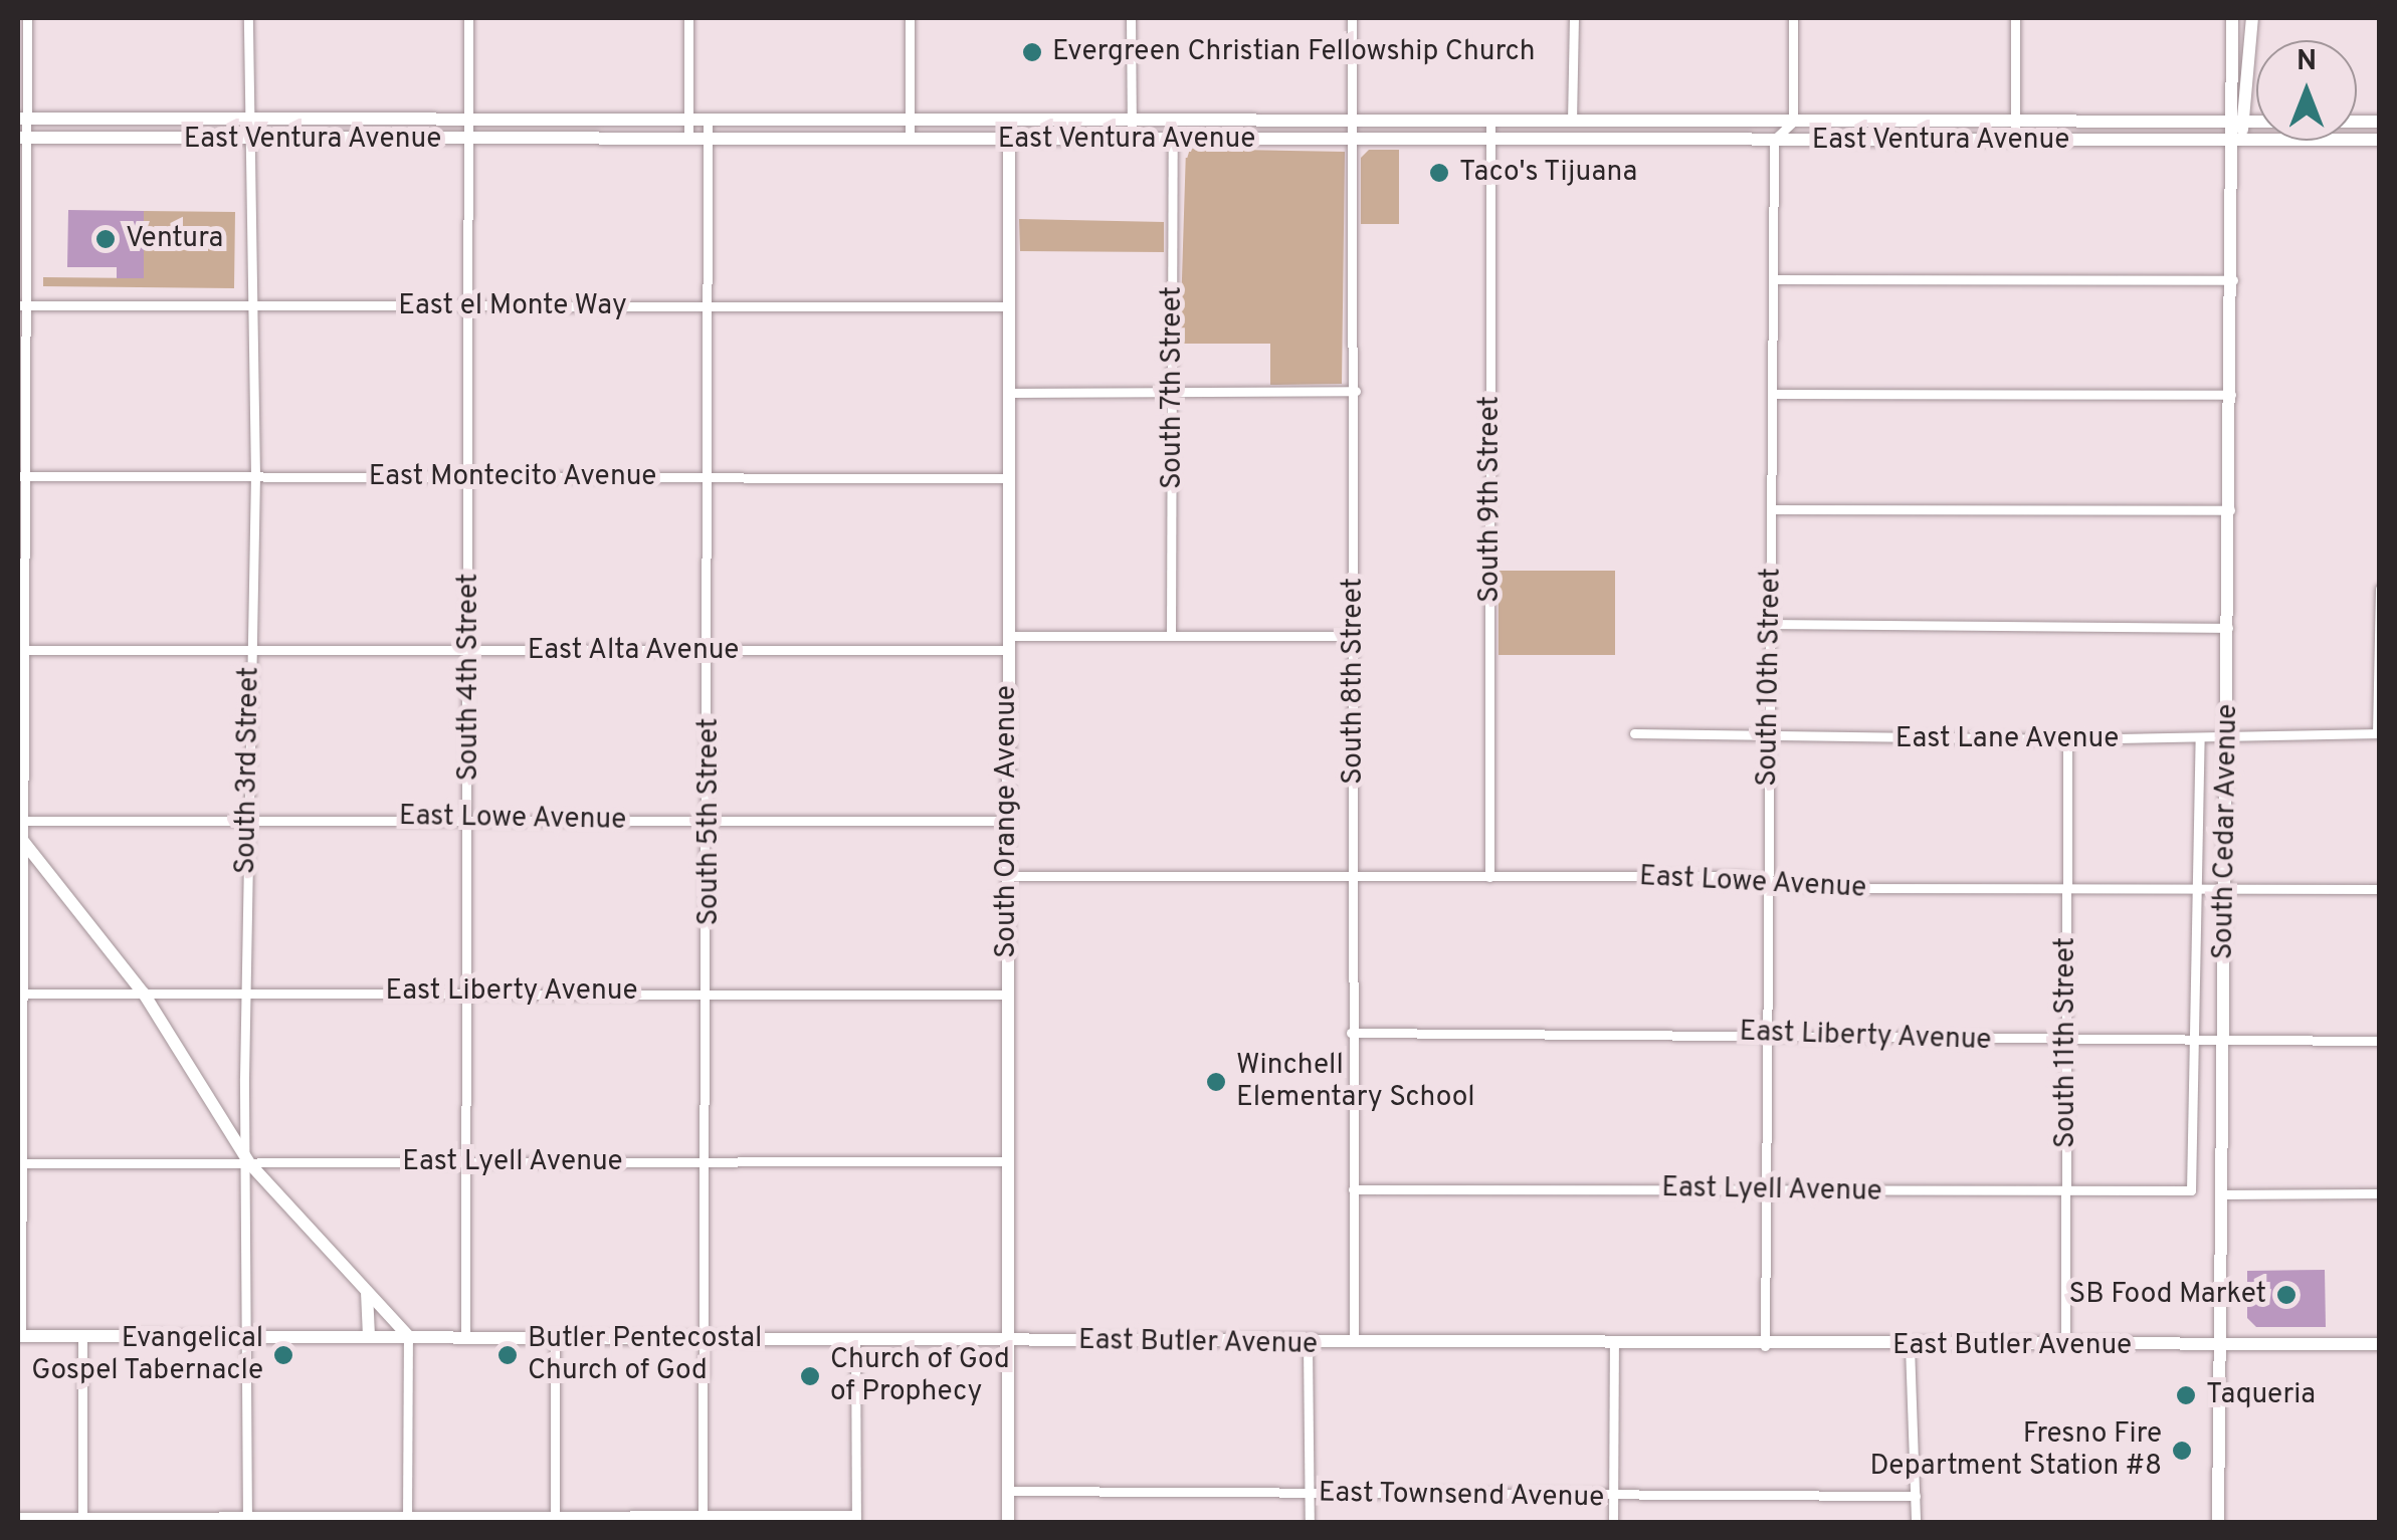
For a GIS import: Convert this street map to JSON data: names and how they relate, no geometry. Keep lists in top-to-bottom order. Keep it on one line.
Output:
{"streets":{"main road":["East Ventura Avenue","South Orange Avenue","South Cedar Avenue","East Butler Avenue"],"street":["East el Monte Way","South 7th Street","East Montecito Avenue","South 9th Street","East Alta Avenue","South 4th Street","South 10th Street","South 8th Street","East Lane Avenue","South 3rd Street","East Lowe Avenue","South 5th Street","East Liberty Avenue","South 11th Street","East Lyell Avenue","East Townsend Avenue"]},"crossings":[["East Ventura Avenue","South 7th Street"],["East Ventura Avenue","South 9th Street"],["East Ventura Avenue","South 4th Street"],["East Ventura Avenue","South 10th Street"],["East Ventura Avenue","South 8th Street"],["East Ventura Avenue","South 3rd Street"],["East Ventura Avenue","South 5th Street"],["East Ventura Avenue","South Orange Avenue"],["East Ventura Avenue","South Cedar Avenue"],["East el Monte Way","South 4th Street"],["East el Monte Way","South 3rd Street"],["East el Monte Way","South 5th Street"],["East el Monte Way","South Orange Avenue"],["South 7th Street","East Alta Avenue"],["East Montecito Avenue","South 4th Street"],["East Montecito Avenue","South 3rd Street"],["East Montecito Avenue","South 5th Street"],["East Montecito Avenue","South Orange Avenue"],["South 9th Street","East Lowe Avenue"],["East Alta Avenue","South 4th Street"],["East Alta Avenue","South 8th Street"],["East Alta Avenue","South 3rd Street"],["East Alta Avenue","South 5th Street"],["East Alta Avenue","South Orange Avenue"],["South 4th Street","East Lowe Avenue"],["South 4th Street","East Liberty Avenue"],["South 4th Street","East Lyell Avenue"],["South 4th Street","East Butler Avenue"],["South 10th Street","East Lane Avenue"],["South 10th Street","East Lowe Avenue"],["South 10th Street","East Liberty Avenue"],["South 10th Street","East Lyell Avenue"],["South 10th Street","East Butler Avenue"],["South 8th Street","East Lowe Avenue"],["South 8th Street","East Liberty Avenue"],["South 8th Street","East Lyell Avenue"],["South 8th Street","East Butler Avenue"],["East Lane Avenue","South Cedar Avenue"],["East Lane Avenue","South 11th Street"],["South 3rd Street","East Lowe Avenue"],["South 3rd Street","East Liberty Avenue"],["South 3rd Street","East Lyell Avenue"],["South 3rd Street","East Butler Avenue"],["East Lowe Avenue","South 5th Street"],["East Lowe Avenue","South Orange Avenue"],["East Lowe Avenue","South Cedar Avenue"],["East Lowe Avenue","South 11th Street"],["South 5th Street","East Liberty Avenue"],["South 5th Street","East Lyell Avenue"],["South 5th Street","East Butler Avenue"],["South Orange Avenue","East Liberty Avenue"],["South Orange Avenue","East Lyell Avenue"],["South Orange Avenue","East Butler Avenue"],["South Orange Avenue","East Townsend Avenue"],["South Cedar Avenue","East Liberty Avenue"],["South Cedar Avenue","East Butler Avenue"],["East Liberty Avenue","South 11th Street"],["East Liberty Avenue","East Lyell Avenue"],["South 11th Street","East Lyell Avenue"],["South 11th Street","East Butler Avenue"]],"places":["Evergreen Christian Fellowship Church","Taco's Tijuana","Ventura","Winchell Elementary School","SB Food Market","Evangelical Gospel Tabernacle","Butler Pentecostal Church of God","Church of God of Prophecy","Taqueria","Fresno Fire Department Station #8"],"north":"top"}
